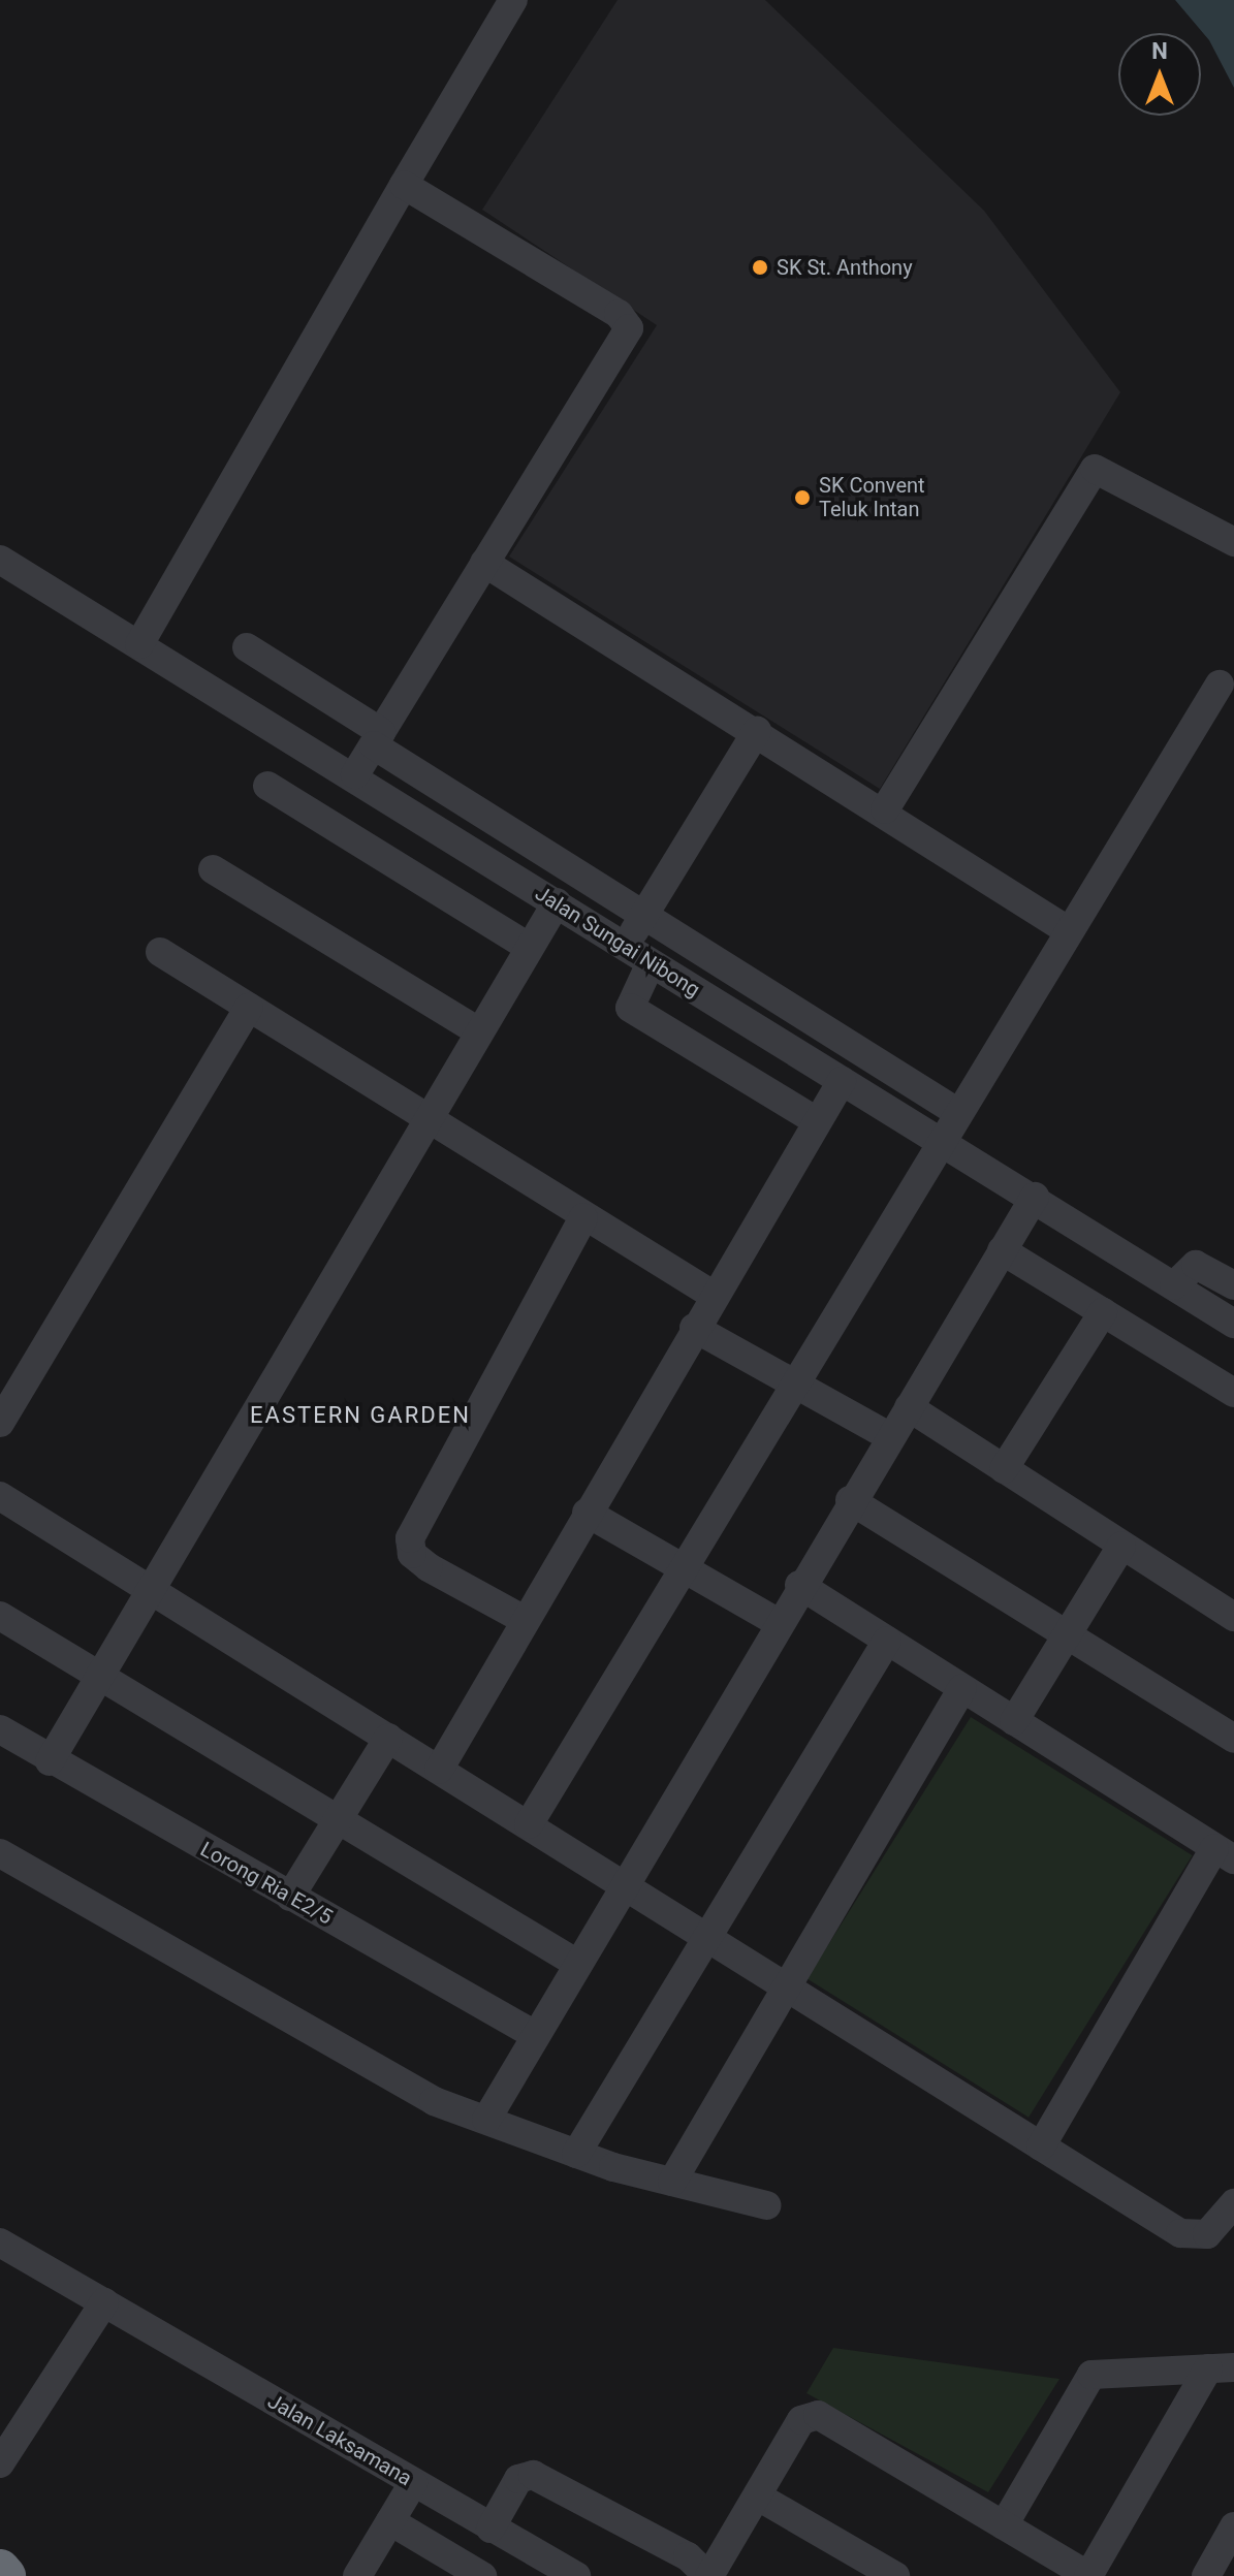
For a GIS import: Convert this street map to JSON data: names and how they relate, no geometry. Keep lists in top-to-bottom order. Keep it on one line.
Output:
{"streets":{"street":["Jalan Sungai Nibong","Lorong Ria E2/5","Jalan Laksamana"]},"districts":["EASTERN GARDEN"],"places":["SK St. Anthony","SK Convent Teluk Intan"],"north":"top"}
